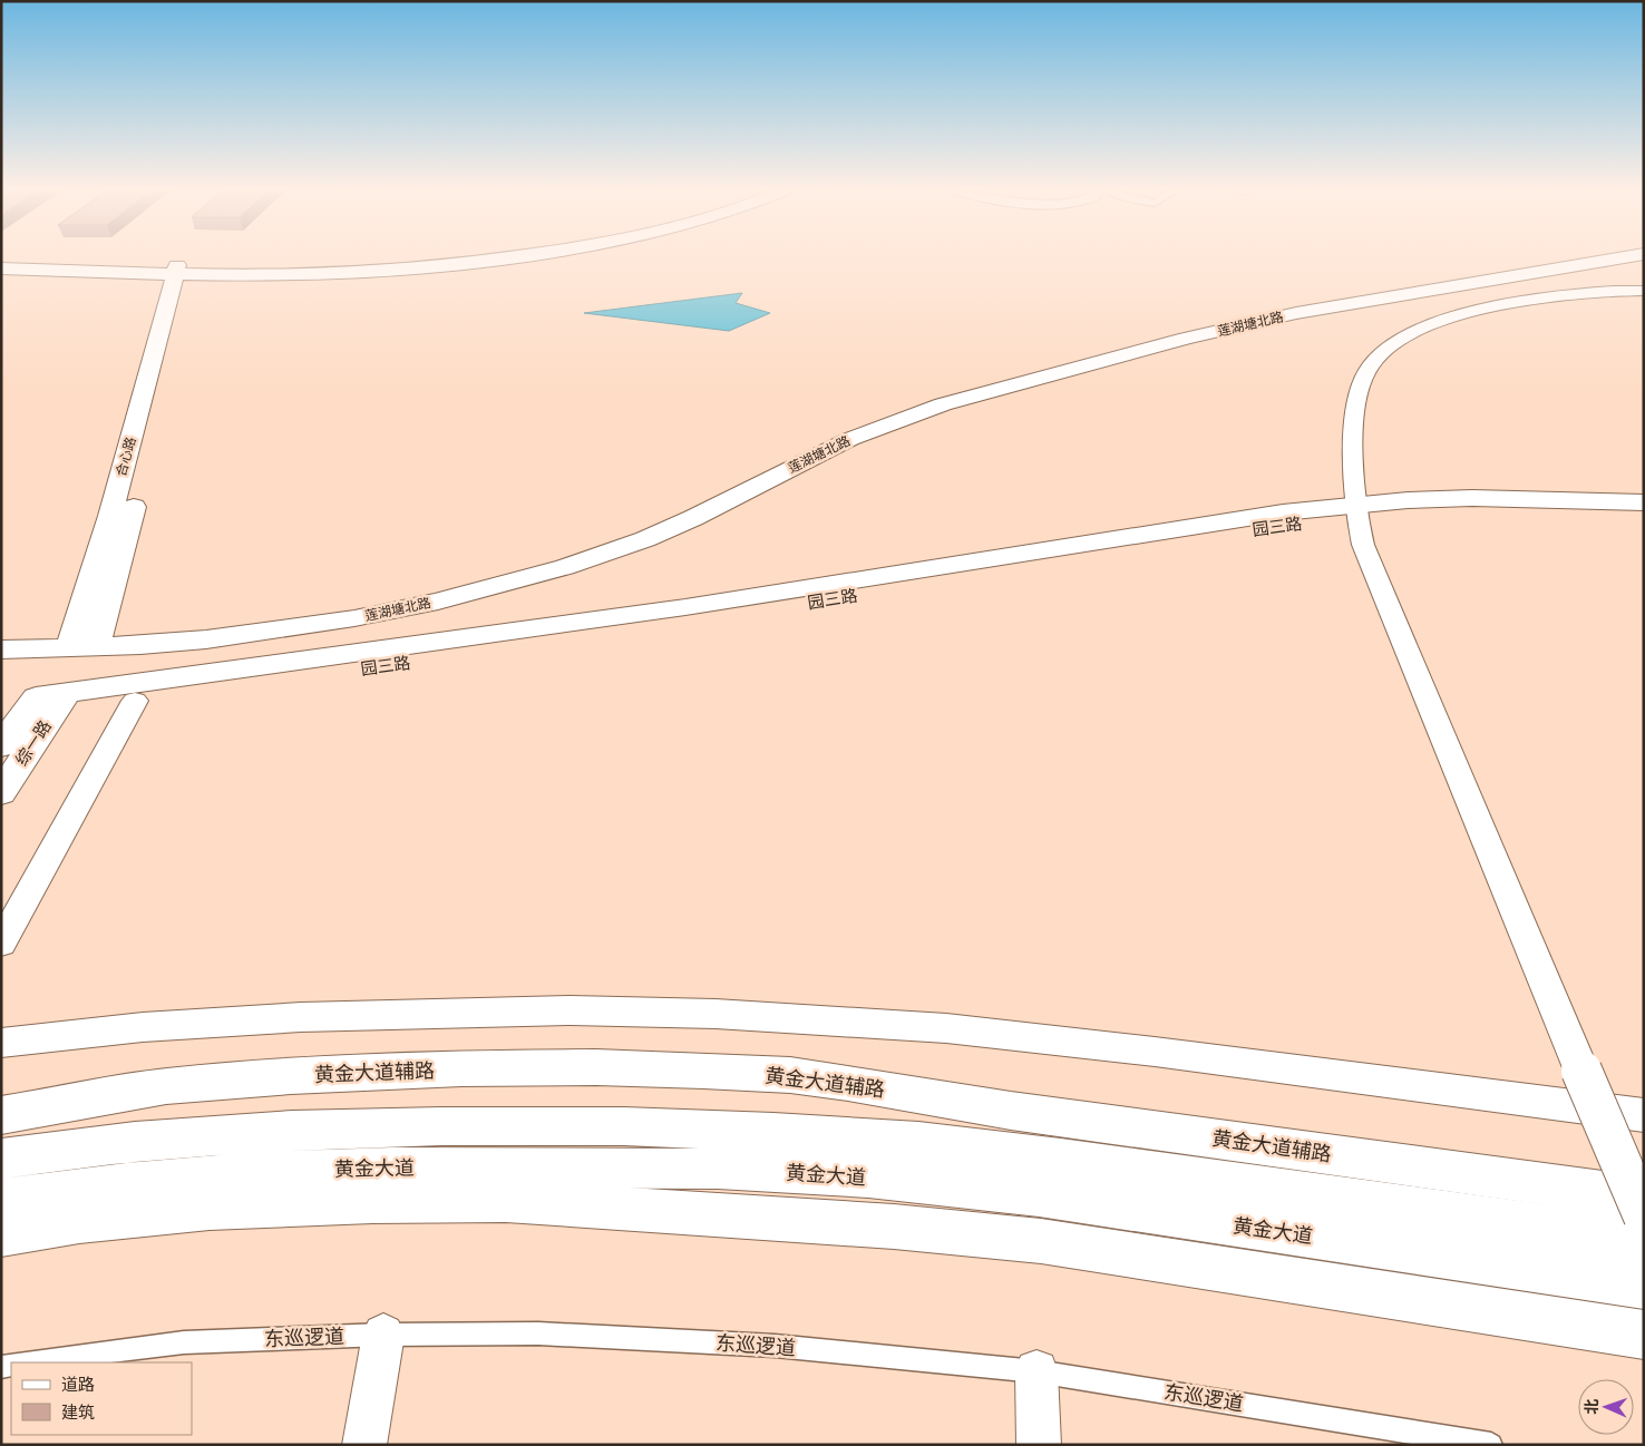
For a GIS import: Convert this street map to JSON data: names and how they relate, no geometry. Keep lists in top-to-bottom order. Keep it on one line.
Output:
{"streets":{"main road":["莲湖塘北路","合心路","园三路","综一路","黄金大道辅路","黄金大道"],"lane":["东巡逻道"]},"crossings":[["莲湖塘北路","合心路"],["园三路","综一路"]],"legend":["道路","建筑"],"north":"left"}
